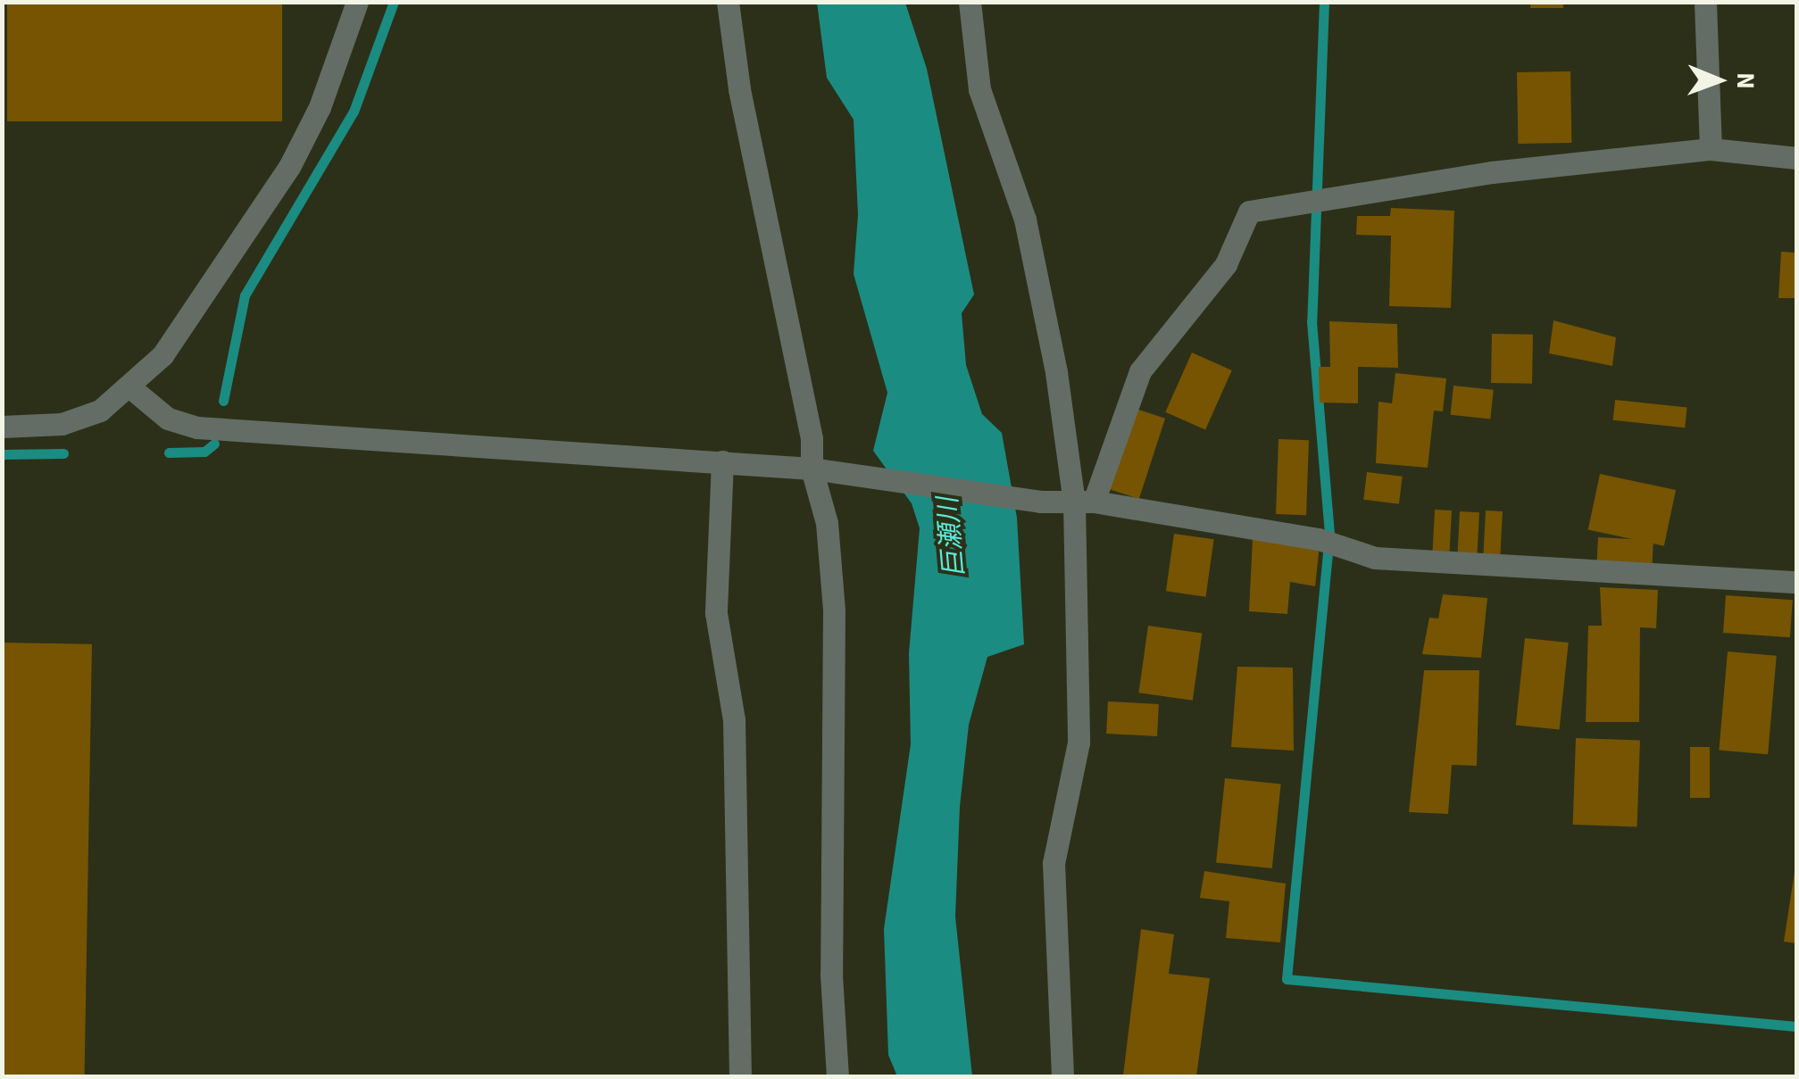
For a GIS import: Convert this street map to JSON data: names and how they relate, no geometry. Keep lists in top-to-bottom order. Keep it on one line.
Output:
{"water":["巨瀬川"],"north":"right"}
